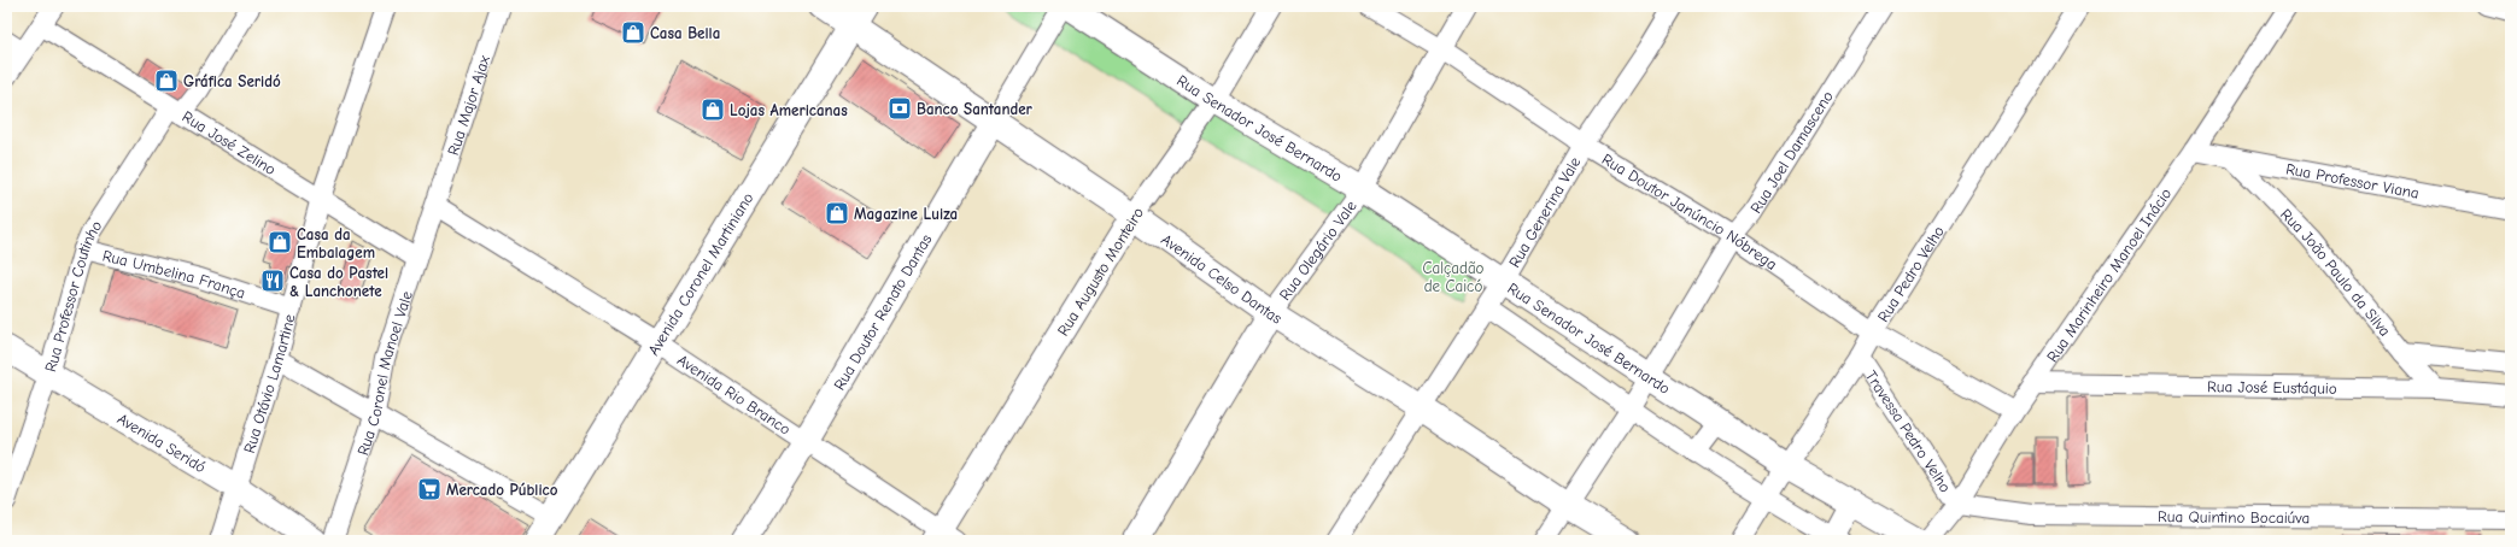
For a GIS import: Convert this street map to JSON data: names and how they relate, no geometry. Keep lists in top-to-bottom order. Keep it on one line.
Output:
{"streets":{"main road":["Rua Senador José Bernardo","Rua Olegário Vale","Rua Augusto Monteiro","Avenida Coronel Martiniano","Avenida Celso Dantas","Rua Doutor Renato Dantas","Avenida Seridó"],"street":["Rua Major Ajax","Rua José Zelino","Rua Joel Damasceno","Rua Professor Viana","Rua Doutor Janúncio Nóbrega","Rua Generina Vale","Rua João Paulo da Silva","Rua Pedro Velho","Rua Umbelina França","Rua Marinheiro Manoel Inácio","Rua Professor Coutinho","Rua Coronel Manoel Vale","Rua Otávio Lamartine","Rua José Eustáquio","Avenida Rio Branco","Travessa Pedro Velho","Rua Quintino Bocaiúva"]},"crossings":[["Rua Major Ajax","Rua Coronel Manoel Vale"],["Rua Major Ajax","Avenida Rio Branco"],["Rua Senador José Bernardo","Rua Joel Damasceno"],["Rua Senador José Bernardo","Rua Generina Vale"],["Rua Senador José Bernardo","Rua Olegário Vale"],["Rua Senador José Bernardo","Rua Augusto Monteiro"],["Rua Senador José Bernardo","Rua Pedro Velho"],["Rua José Zelino","Rua Professor Coutinho"],["Rua José Zelino","Rua Coronel Manoel Vale"],["Rua José Zelino","Rua Otávio Lamartine"],["Rua Joel Damasceno","Rua Doutor Janúncio Nóbrega"],["Rua Joel Damasceno","Avenida Celso Dantas"],["Rua Professor Viana","Rua João Paulo da Silva"],["Rua Professor Viana","Rua Marinheiro Manoel Inácio"],["Rua Doutor Janúncio Nóbrega","Rua Generina Vale"],["Rua Doutor Janúncio Nóbrega","Rua Olegário Vale"],["Rua Doutor Janúncio Nóbrega","Rua Pedro Velho"],["Rua Doutor Janúncio Nóbrega","Rua Marinheiro Manoel Inácio"],["Rua Generina Vale","Avenida Celso Dantas"],["Rua Olegário Vale","Avenida Celso Dantas"],["Rua Augusto Monteiro","Avenida Celso Dantas"],["Rua Augusto Monteiro","Avenida Rio Branco"],["Avenida Coronel Martiniano","Avenida Celso Dantas"],["Avenida Coronel Martiniano","Avenida Rio Branco"],["Rua João Paulo da Silva","Rua José Eustáquio"],["Rua Pedro Velho","Travessa Pedro Velho"],["Rua Umbelina França","Rua Professor Coutinho"],["Rua Umbelina França","Rua Otávio Lamartine"],["Rua Marinheiro Manoel Inácio","Rua José Eustáquio"],["Rua Marinheiro Manoel Inácio","Travessa Pedro Velho"],["Rua Marinheiro Manoel Inácio","Rua Quintino Bocaiúva"],["Avenida Celso Dantas","Rua Doutor Renato Dantas"],["Rua Professor Coutinho","Avenida Seridó"],["Rua Doutor Renato Dantas","Avenida Rio Branco"],["Rua Coronel Manoel Vale","Avenida Rio Branco"],["Rua Otávio Lamartine","Avenida Seridó"],["Travessa Pedro Velho","Rua Quintino Bocaiúva"]],"parks":["Calçadão de Caicó"],"places":{"shop":["Casa Bella","Gráfica Seridó","Lojas Americanas","Magazine Luiza","Casa da Embalagem"],"bank":["Banco Santander"],"restaurant":["Casa do Pastel & Lanchonete"],"supermarket":["Mercado Público"]}}
